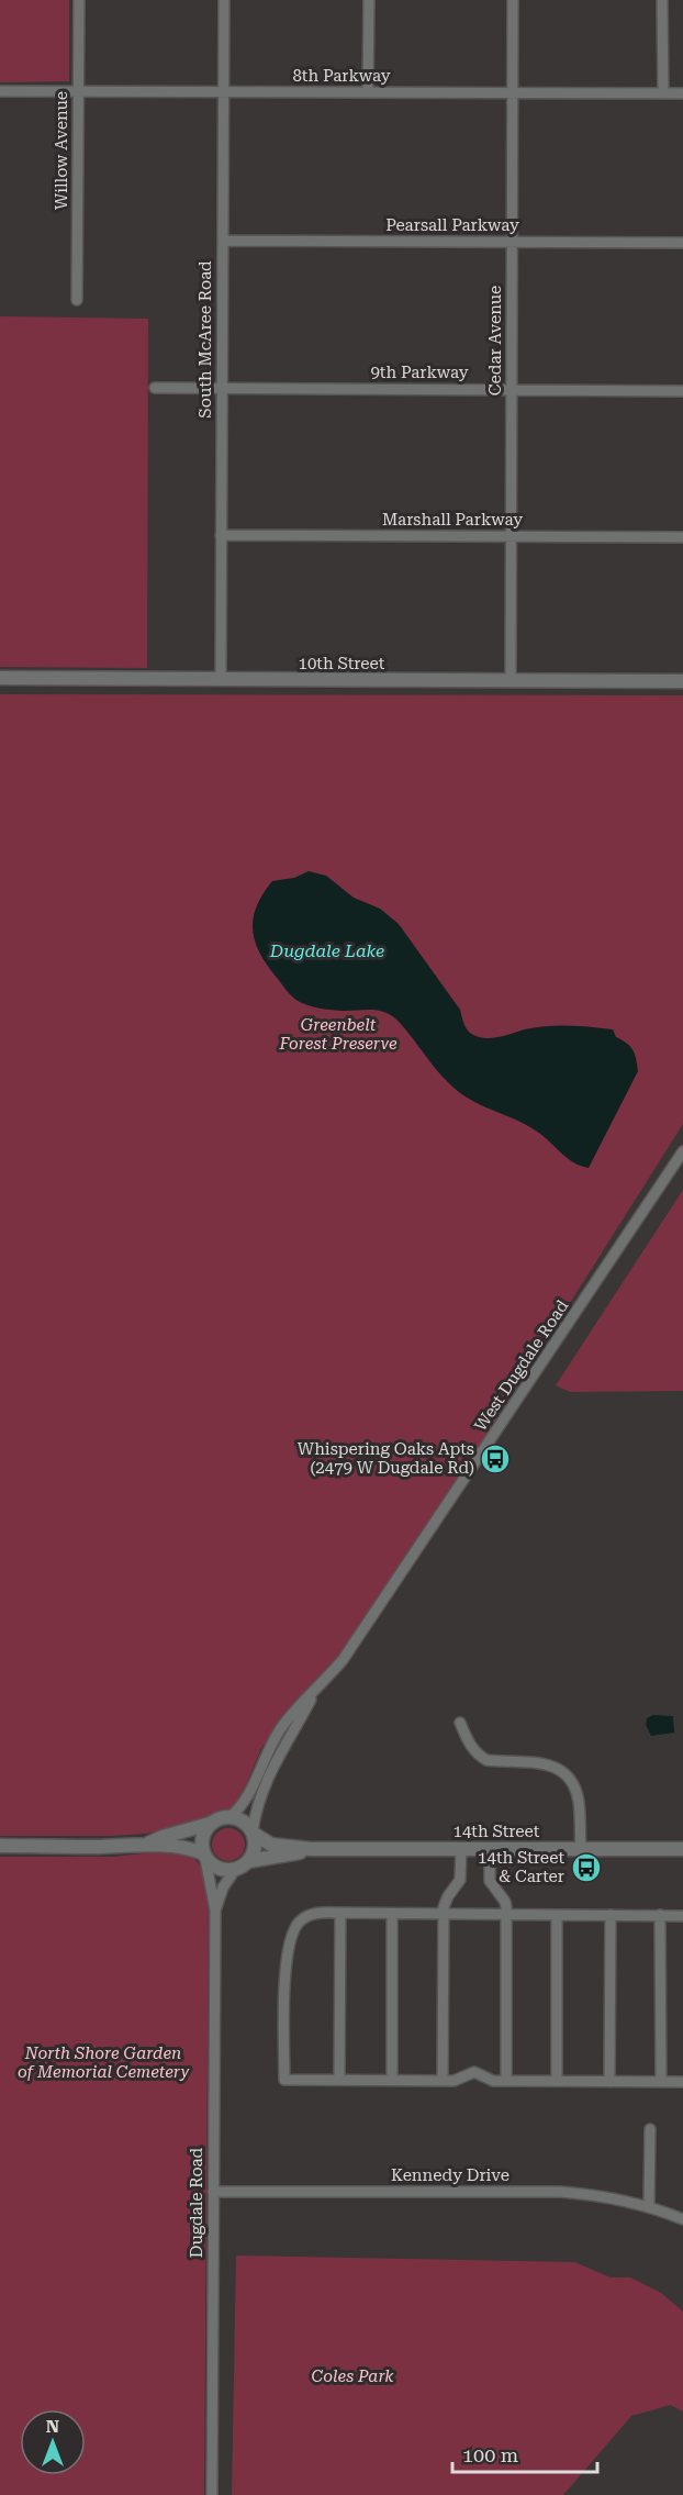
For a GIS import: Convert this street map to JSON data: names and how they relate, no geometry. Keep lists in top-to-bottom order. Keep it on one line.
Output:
{"streets":{"street":["8th Parkway","Willow Avenue","Pearsall Parkway","South McAree Road","Cedar Avenue","9th Parkway","Marshall Parkway","10th Street","West Dugdale Road","14th Street","Kennedy Drive","Dugdale Road"]},"crossings":[["8th Parkway","Willow Avenue"],["8th Parkway","South McAree Road"],["8th Parkway","Cedar Avenue"],["Pearsall Parkway","South McAree Road"],["Pearsall Parkway","Cedar Avenue"],["South McAree Road","9th Parkway"],["South McAree Road","Marshall Parkway"],["South McAree Road","10th Street"],["Cedar Avenue","9th Parkway"],["Cedar Avenue","Marshall Parkway"],["Cedar Avenue","10th Street"],["Kennedy Drive","Dugdale Road"]],"water":["Dugdale Lake"],"parks":["Greenbelt Forest Preserve","North Shore Garden of Memorial Cemetery","Coles Park"],"places":{"bus stop":["Whispering Oaks Apts (2479 W Dugdale Rd)","14th Street & Carter"]},"scale_bar":"100 m","north":"top"}
